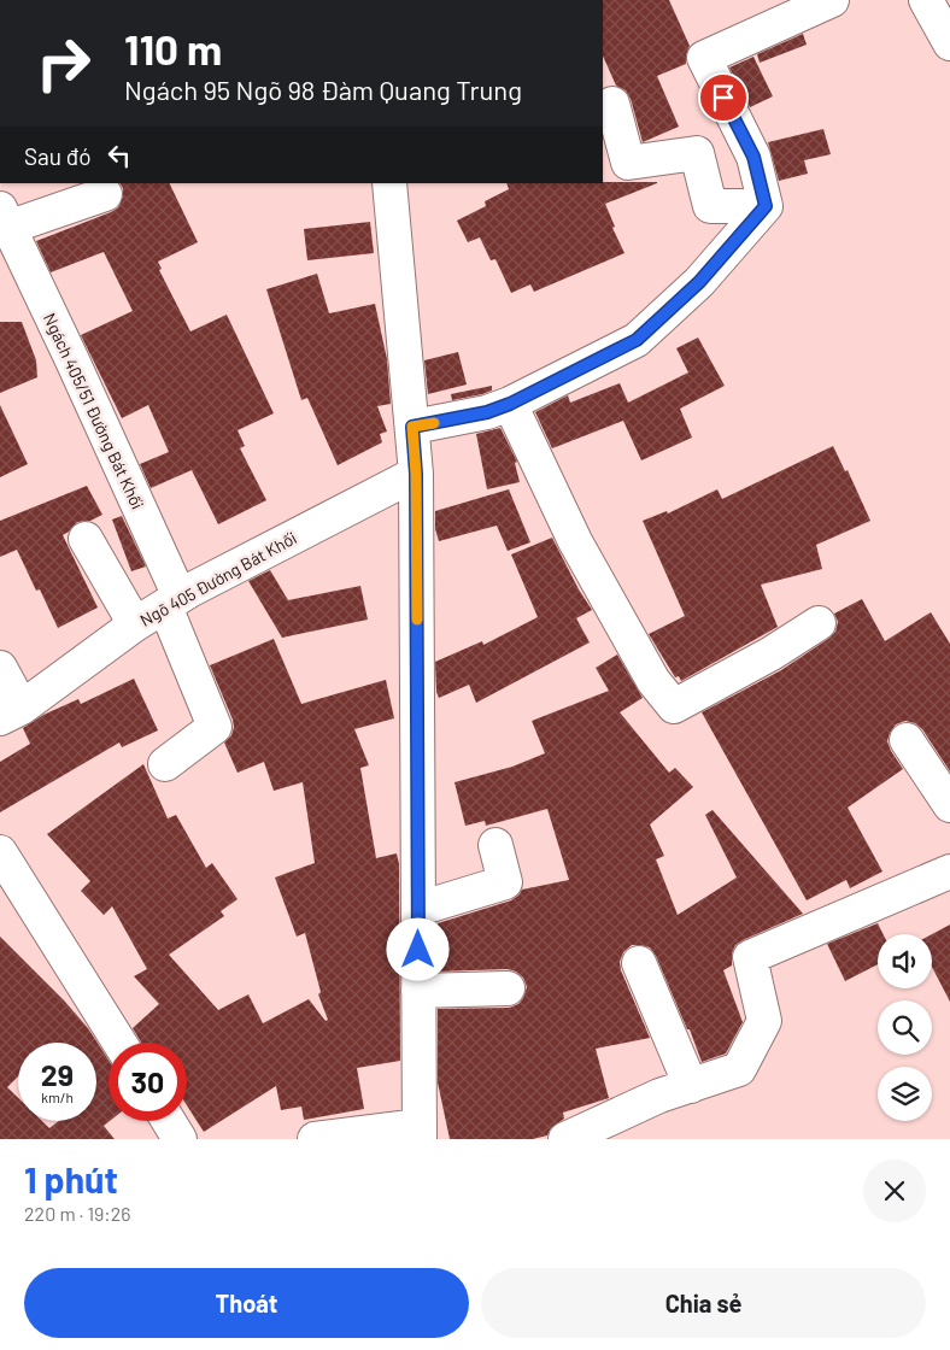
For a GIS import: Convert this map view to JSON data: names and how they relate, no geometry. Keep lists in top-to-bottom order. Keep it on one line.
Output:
{"streets":{"street":["Ngách 405/51 Đường Bát Khối","Ngõ 405 Đường Bát Khối"]},"crossings":[["Ngách 405/51 Đường Bát Khối","Ngõ 405 Đường Bát Khối"]],"page":{"turn":["110 m","Ngách 95 Ngõ 98 Đàm Quang Trung"],"then":"Sau đó","speed":"29 km/h","limit":"30","heading":["1 phút","220 m · 19:26"],"buttons":["Thoát","Chia sẻ"]}}
